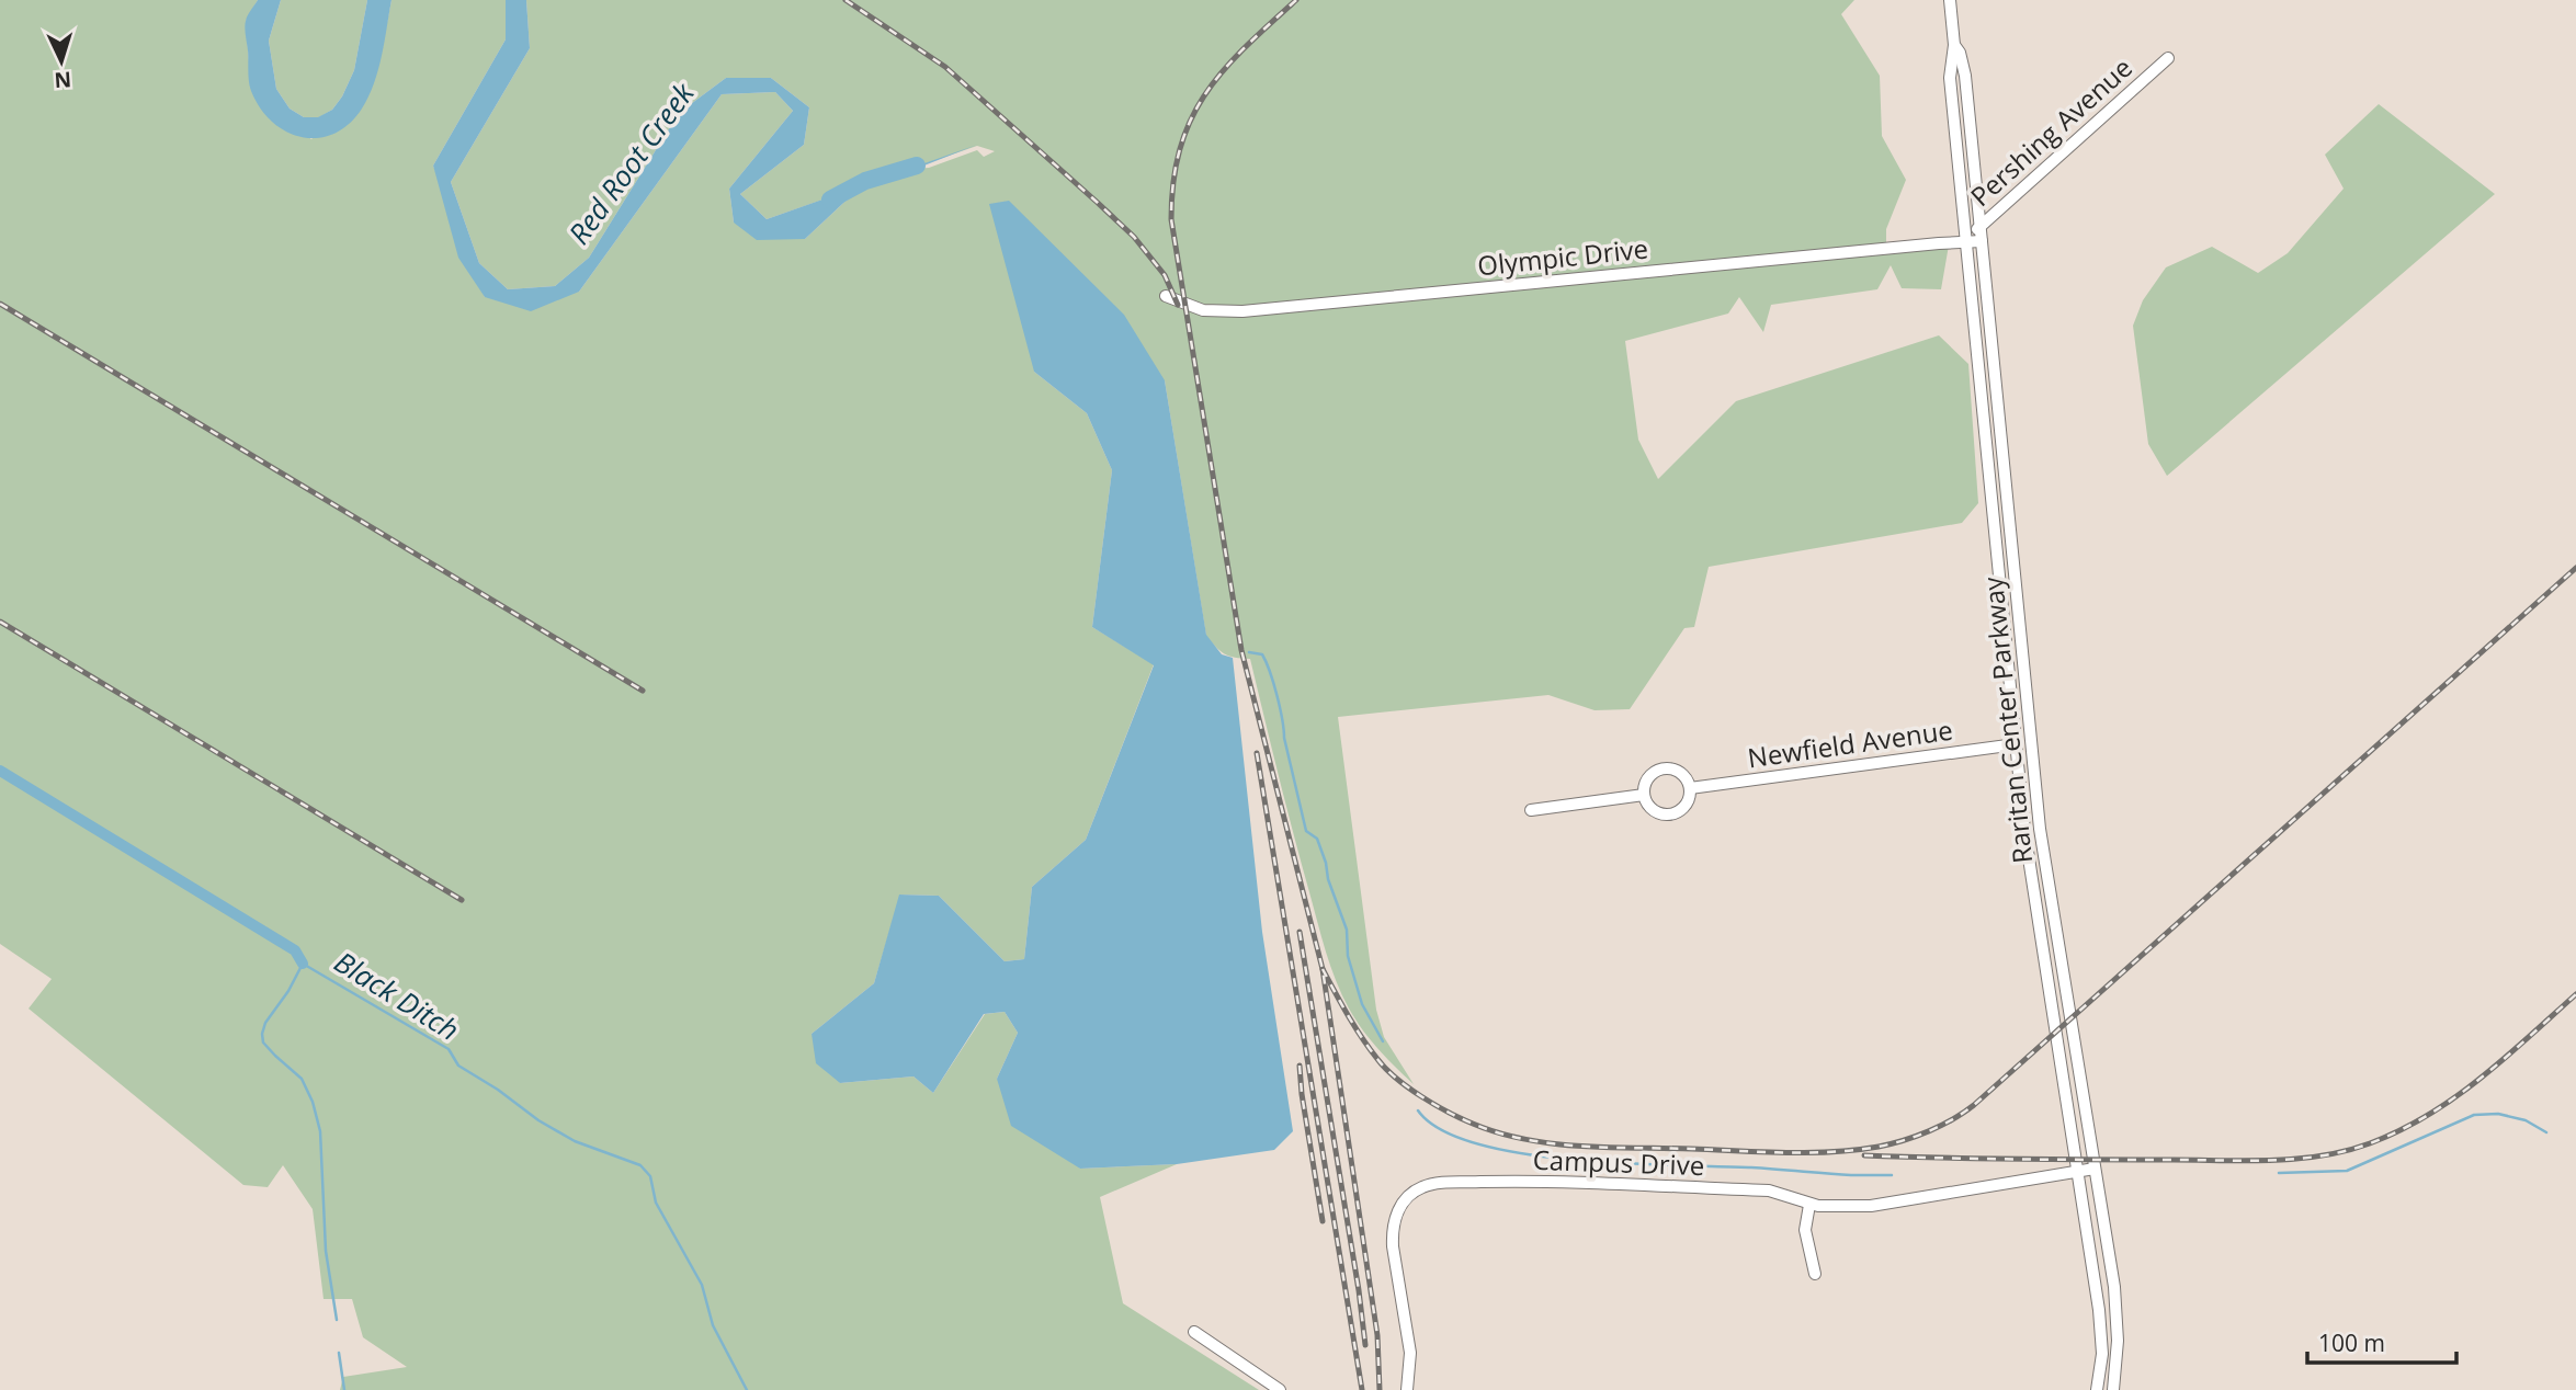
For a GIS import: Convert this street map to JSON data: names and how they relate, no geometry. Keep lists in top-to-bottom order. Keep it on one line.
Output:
{"streets":{"street":["Pershing Avenue","Olympic Drive","Raritan Center Parkway","Newfield Avenue","Campus Drive"]},"crossings":[["Pershing Avenue","Olympic Drive"],["Pershing Avenue","Raritan Center Parkway"],["Olympic Drive","Raritan Center Parkway"],["Raritan Center Parkway","Newfield Avenue"],["Raritan Center Parkway","Campus Drive"]],"water":["Red Root Creek","Black Ditch"],"scale_bar":"100 m","north":"bottom"}
